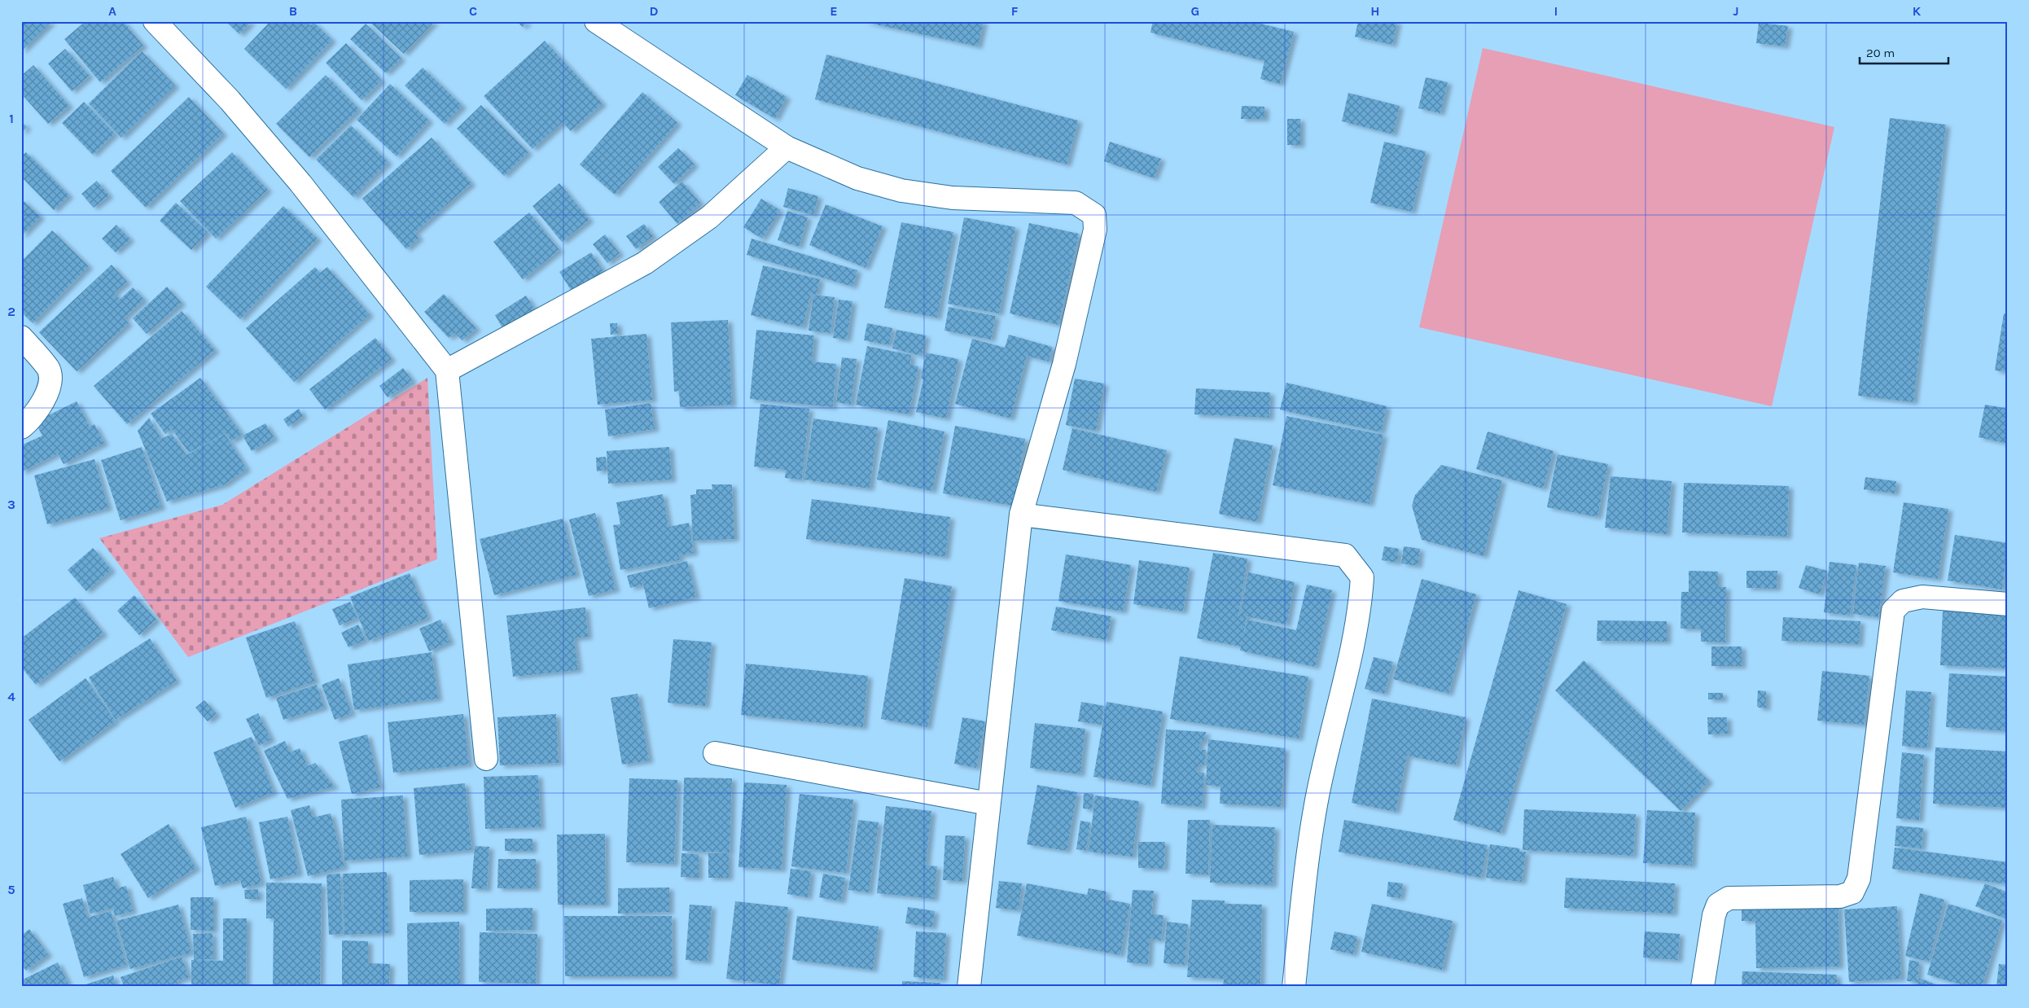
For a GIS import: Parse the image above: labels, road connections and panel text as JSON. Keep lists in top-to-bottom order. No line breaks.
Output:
{"scale_bar":"20 m","grid":{"columns":["A","B","C","D","E","F","G","H","I","J","K"],"rows":["1","2","3","4","5"]}}
